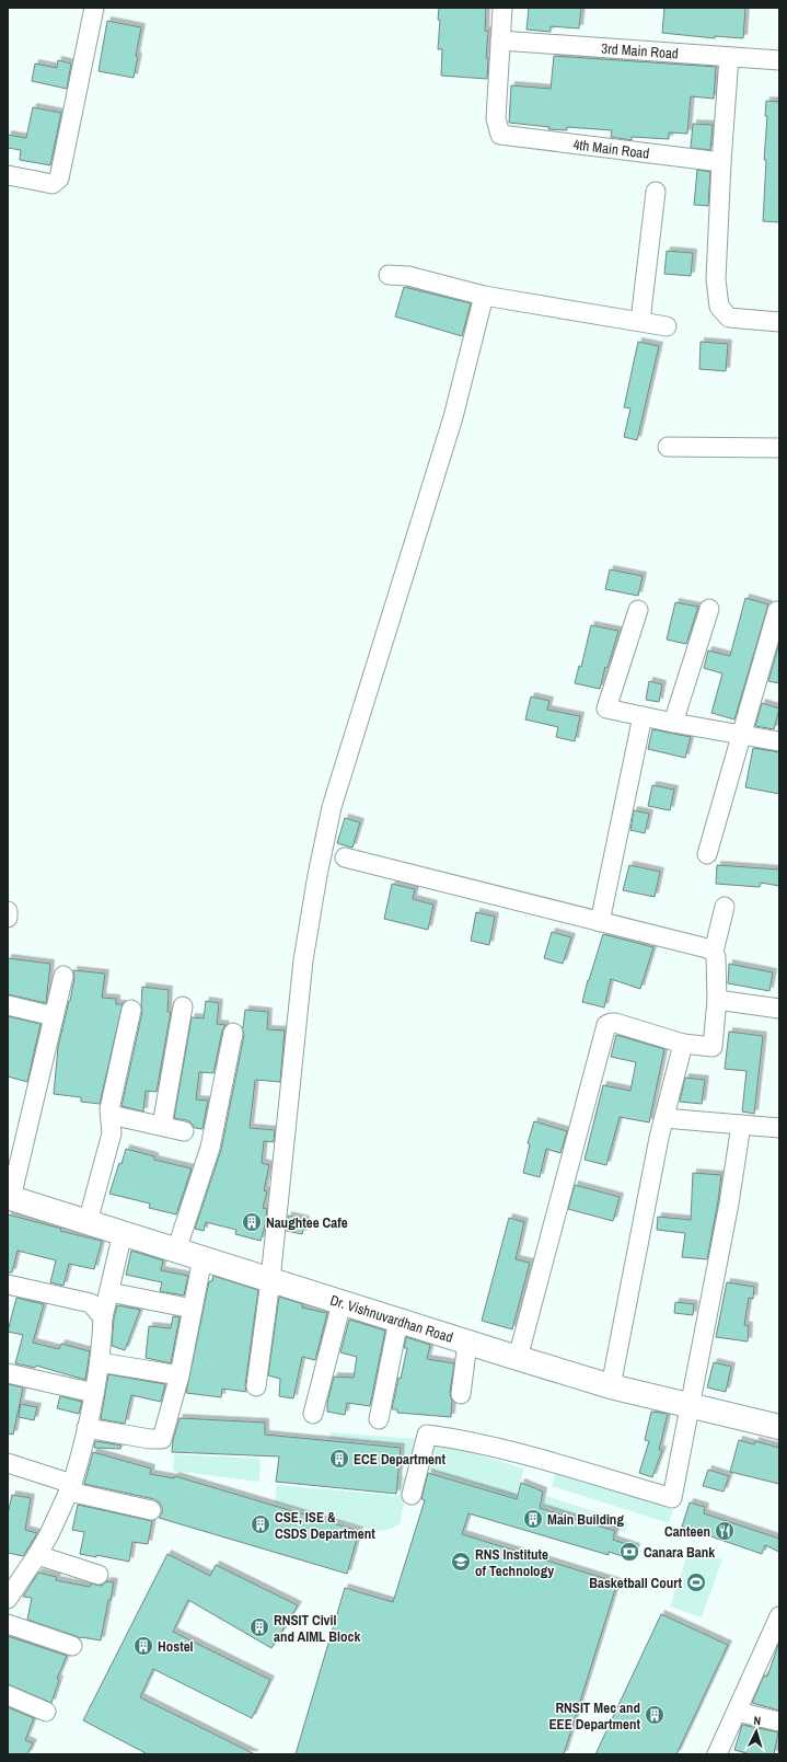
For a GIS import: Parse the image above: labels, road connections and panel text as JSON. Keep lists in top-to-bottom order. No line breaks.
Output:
{"streets":{"main road":["Dr. Vishnuvardhan Road"],"street":["3rd Main Road","4th Main Road"]},"crossings":[["3rd Main Road","4th Main Road"]],"places":{"building":["Naughtee Cafe","ECE Department","Main Building","CSE, ISE & CSDS Department","RNSIT Civil and AIML Block","Hostel","RNSIT Mec and EEE Department"],"restaurant":["Canteen"],"bank":["Canara Bank"],"school or university":["RNS Institute of Technology"],"sports":["Basketball Court"]},"north":"top"}
